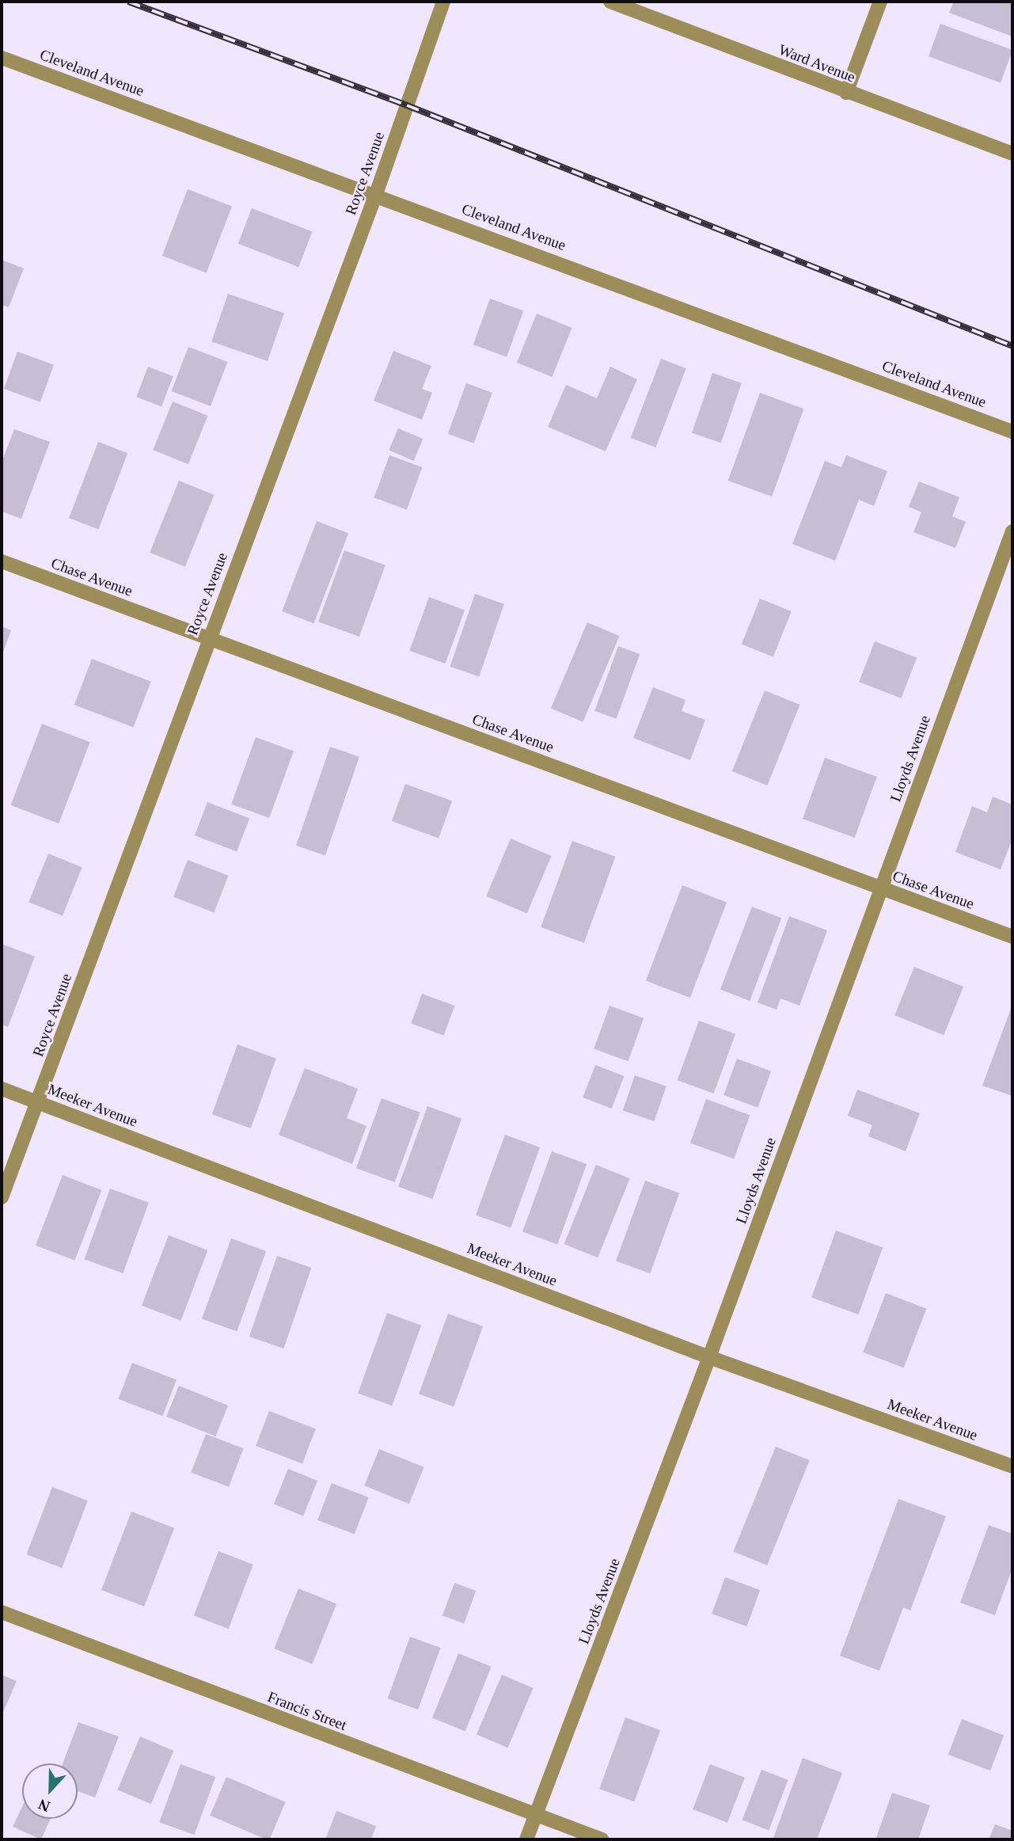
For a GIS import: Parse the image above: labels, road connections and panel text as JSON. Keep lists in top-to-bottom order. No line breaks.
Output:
{"streets":{"street":["Ward Avenue","Cleveland Avenue","Royce Avenue","Chase Avenue","Lloyds Avenue","Meeker Avenue","Francis Street"]},"crossings":[["Cleveland Avenue","Royce Avenue"],["Royce Avenue","Chase Avenue"],["Royce Avenue","Meeker Avenue"],["Chase Avenue","Lloyds Avenue"],["Lloyds Avenue","Meeker Avenue"],["Lloyds Avenue","Francis Street"]],"north":"bottom"}
